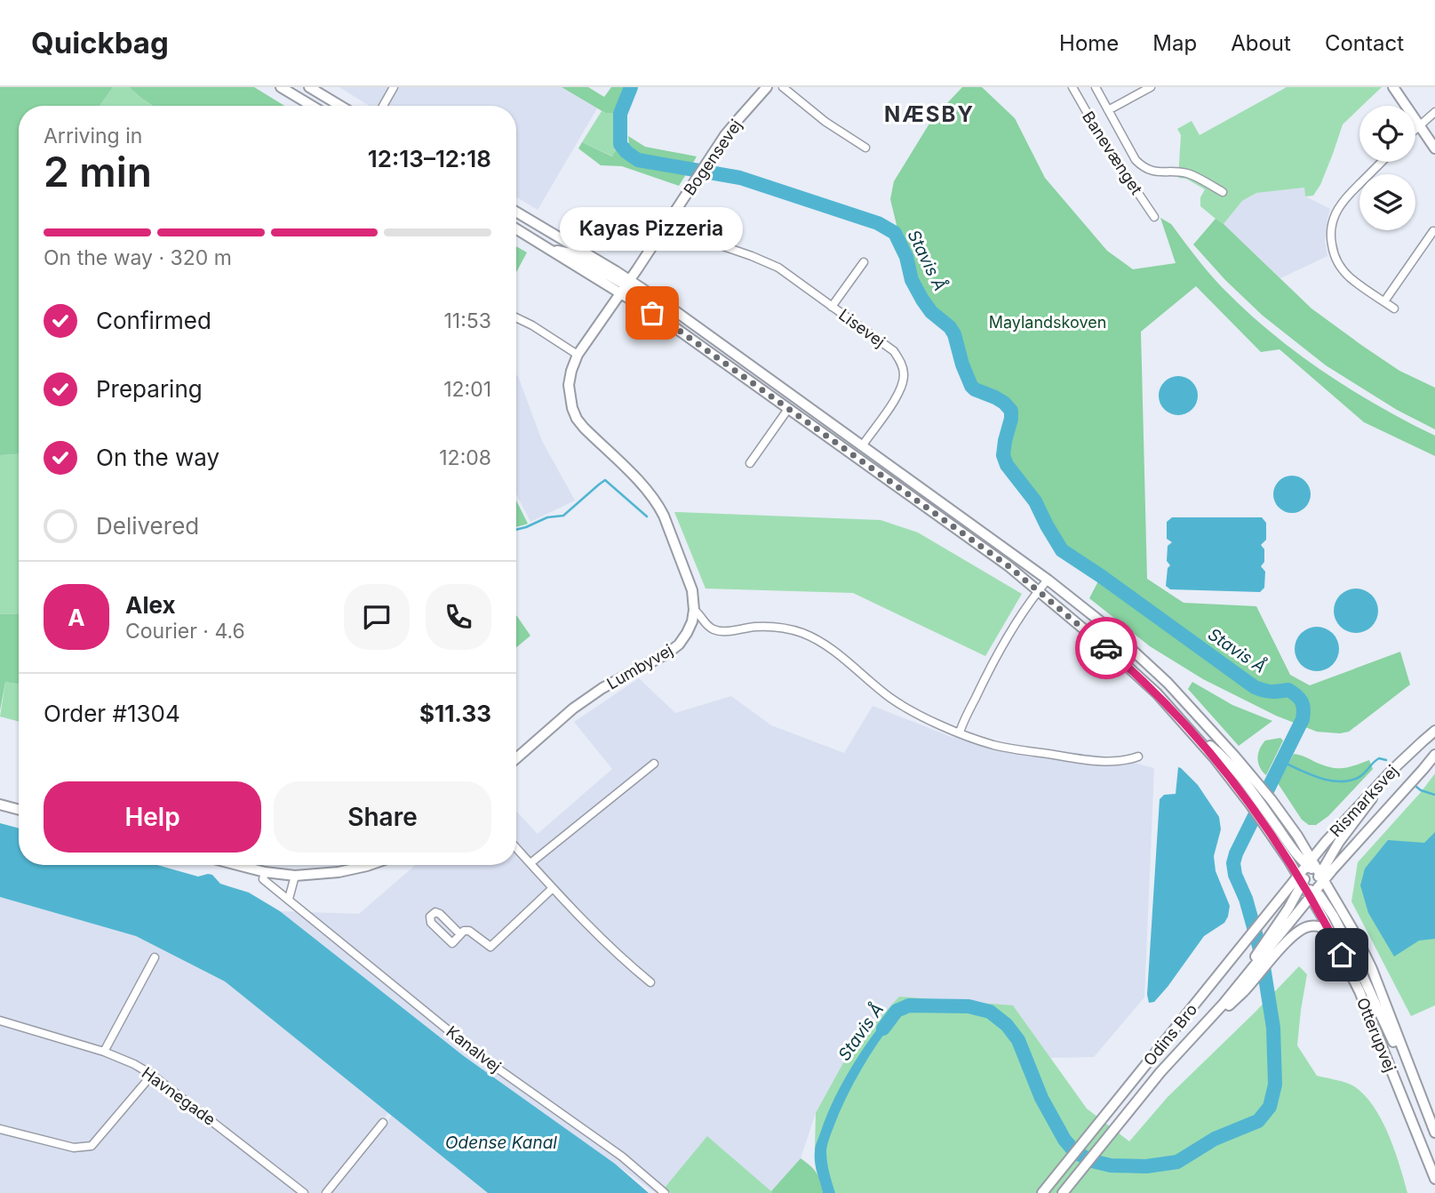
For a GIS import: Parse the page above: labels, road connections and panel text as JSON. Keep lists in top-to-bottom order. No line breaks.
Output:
{"streets":{"main road":["Bogensevej","Lumbyvej","Rismarksvej","Odins Bro","Otterupvej"],"street":["Banevænget","Lisevej","Kanalvej","Havnegade"]},"crossings":[["Bogensevej","Lisevej"],["Bogensevej","Lumbyvej"],["Bogensevej","Otterupvej"],["Lisevej","Otterupvej"],["Rismarksvej","Odins Bro"],["Rismarksvej","Otterupvej"],["Odins Bro","Otterupvej"]],"districts":["NÆSBY"],"water":["Stavis Å","Odense Kanal"],"parks":["Maylandskoven"],"places":["Kayas Pizzeria"],"page":{"header":"Quickbag","nav":["Home","Map","About","Contact"],"heading":["2 min","Arriving in","12:13–12:18"],"panel":["Alex","Courier · 4.6","Order #1304","$11.33"],"bubble":"Kayas Pizzeria","bar":"On the way · 320 m","list":[["Confirmed","11:53"],["Preparing","12:01"],["On the way","12:08"],"Delivered"],"round":"A","buttons":["Help","Share"]}}
